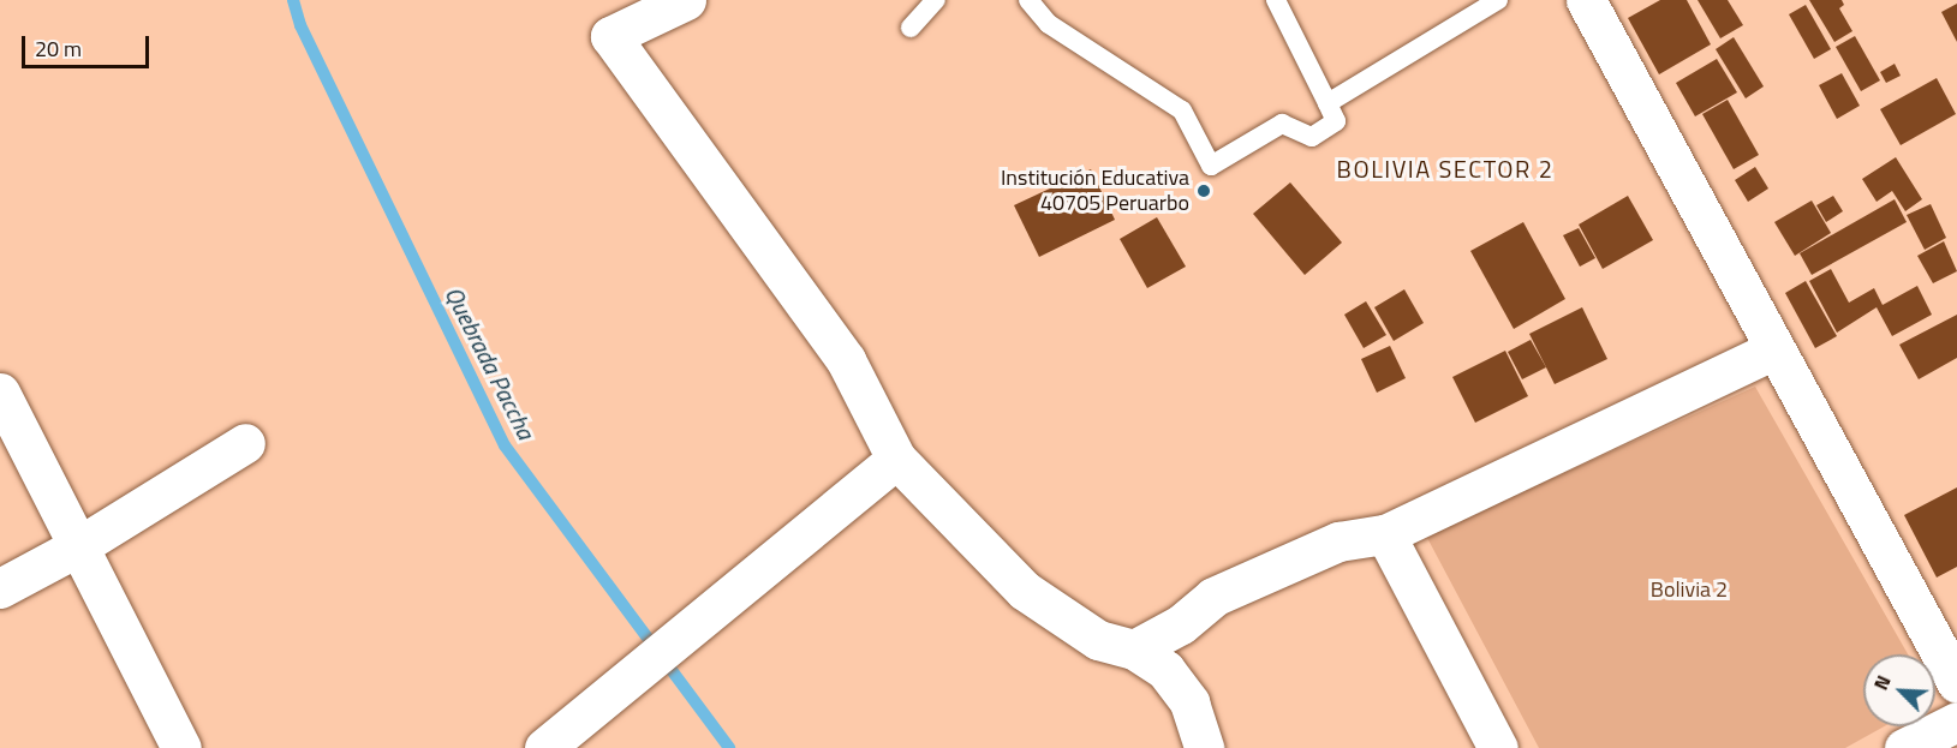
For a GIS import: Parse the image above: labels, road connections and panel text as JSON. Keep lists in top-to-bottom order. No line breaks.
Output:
{"districts":["BOLIVIA SECTOR 2"],"water":["Quebrada Paccha"],"parks":["Bolivia 2"],"places":["Institución Educativa 40705 Peruarbo"],"scale_bar":"20 m","north":"top left"}
